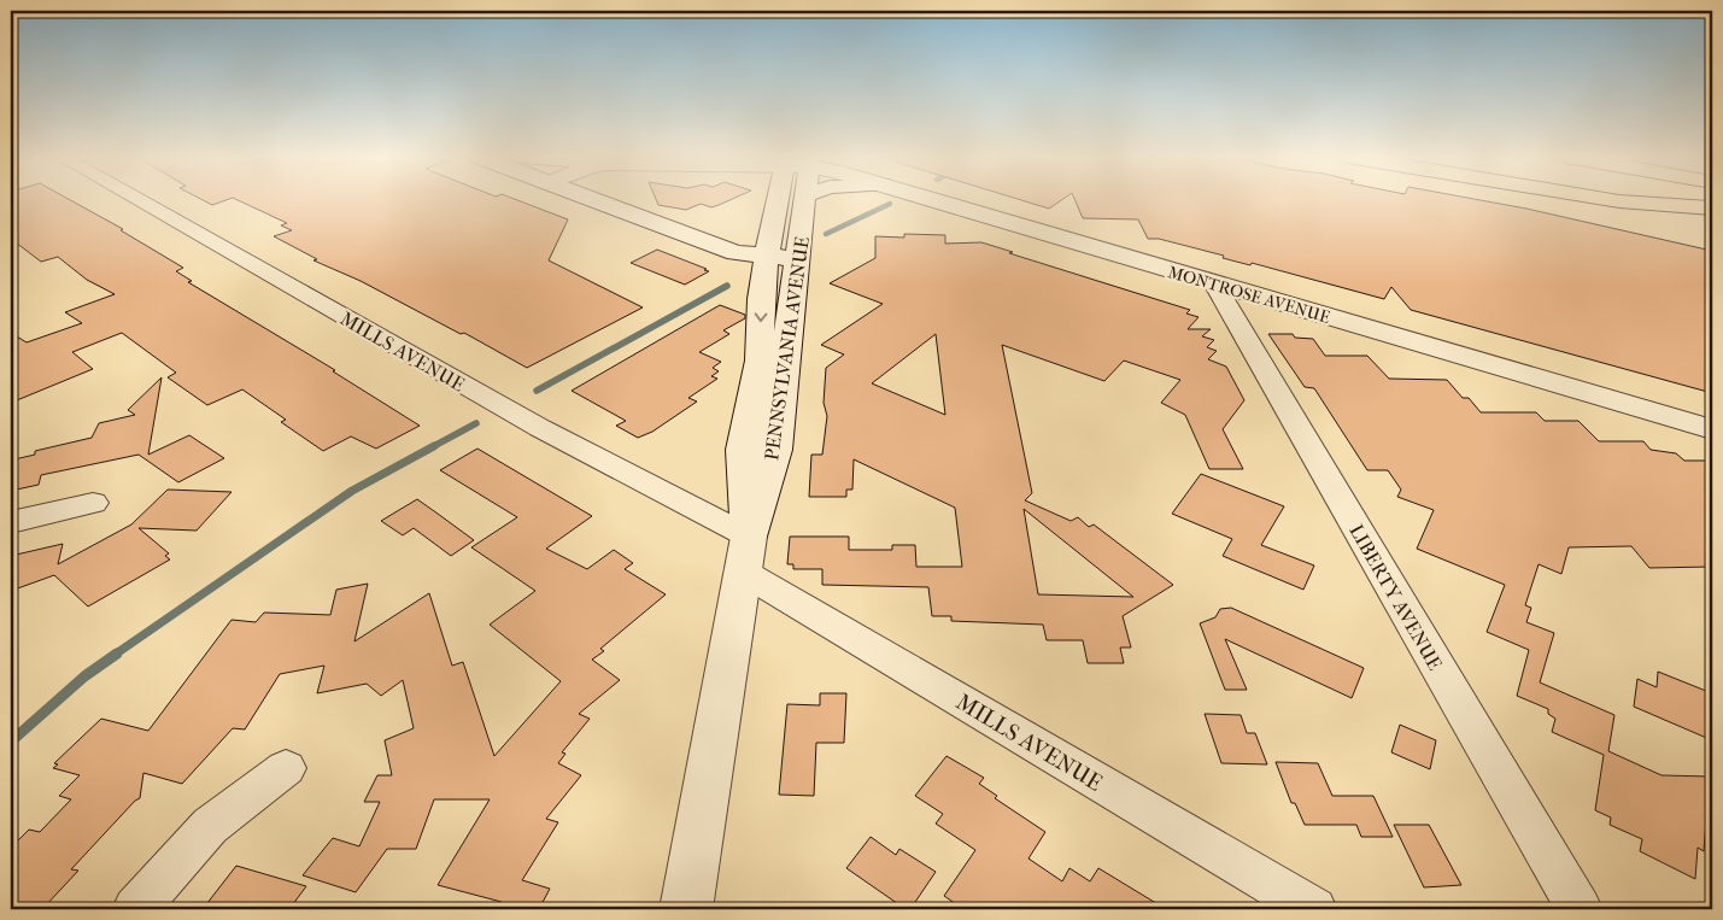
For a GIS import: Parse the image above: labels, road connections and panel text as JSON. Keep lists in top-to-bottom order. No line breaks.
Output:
{"streets":{"main road":["MONTROSE AVENUE","PENNSYLVANIA AVENUE"],"street":["MILLS AVENUE","LIBERTY AVENUE"]},"crossings":[["MONTROSE AVENUE","LIBERTY AVENUE"],["PENNSYLVANIA AVENUE","MILLS AVENUE"]]}
